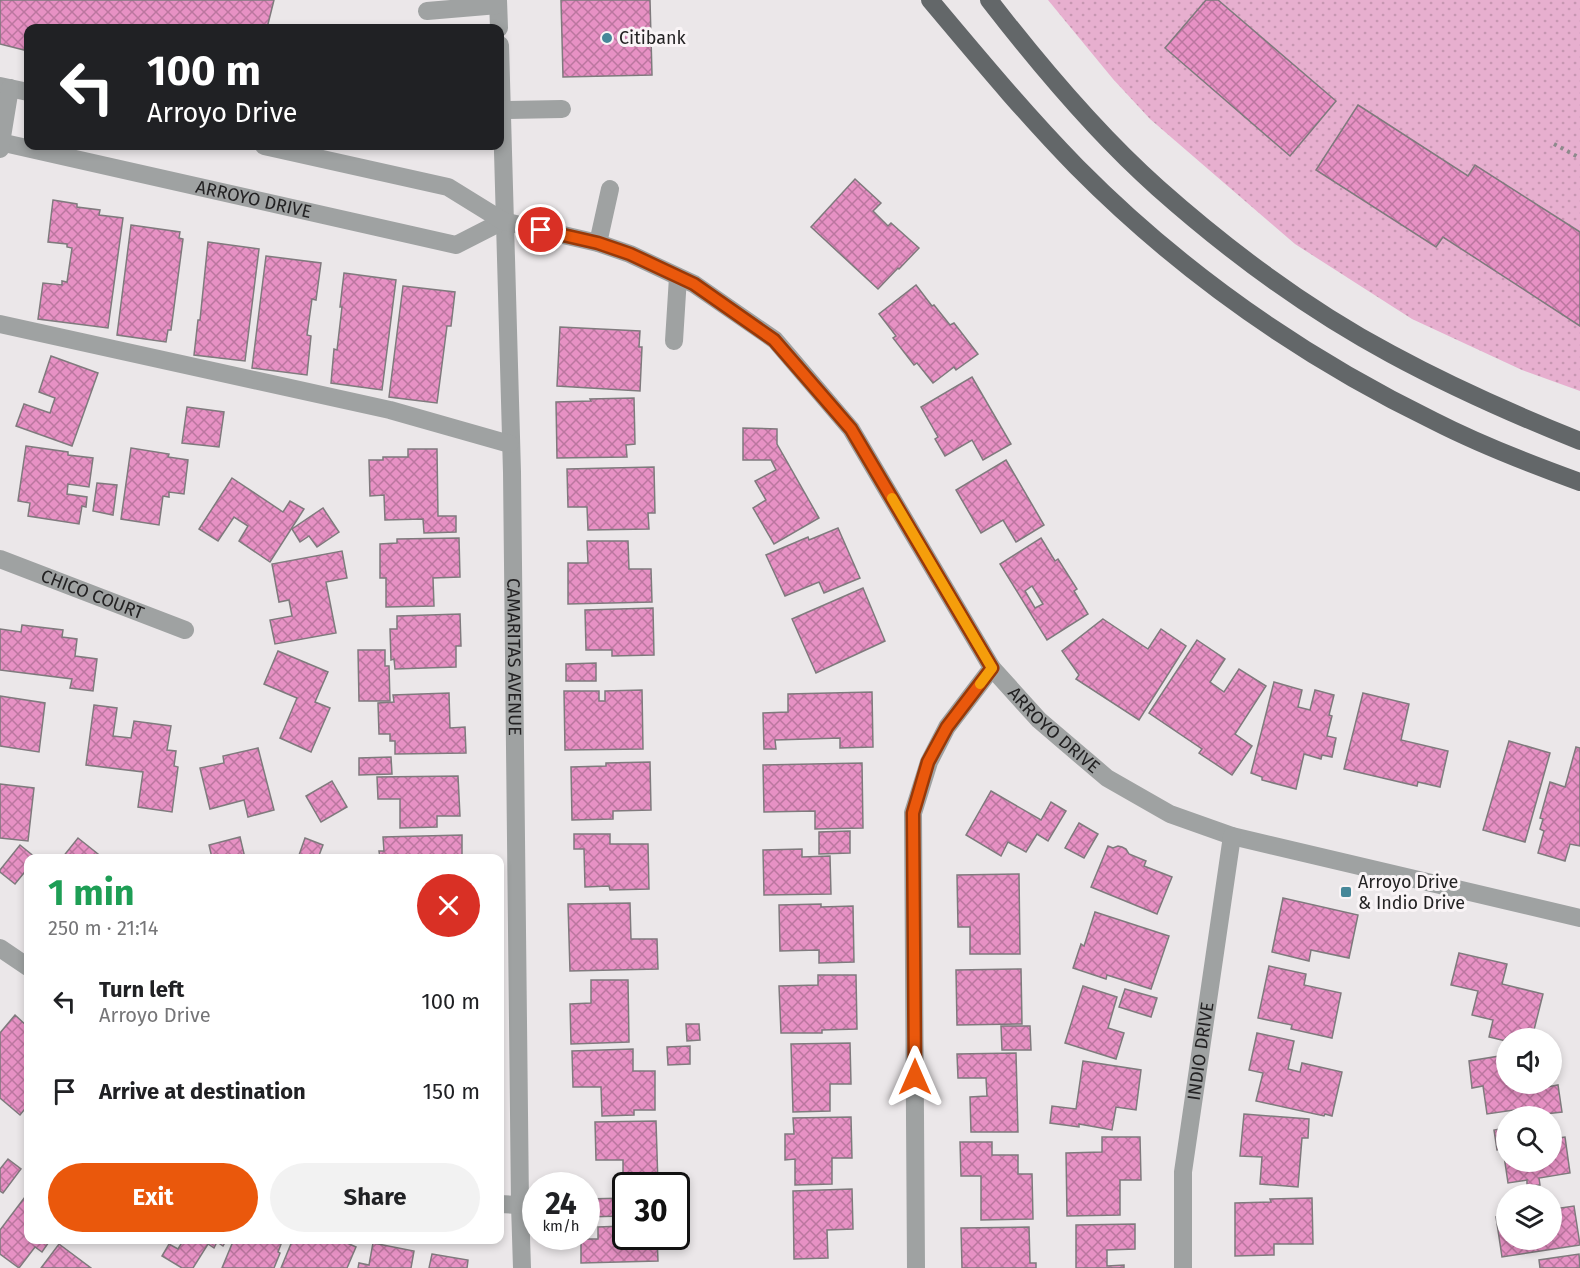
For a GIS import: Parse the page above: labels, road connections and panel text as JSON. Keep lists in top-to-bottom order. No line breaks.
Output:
{"streets":{"street":["ARROYO DRIVE","CHICO COURT","CAMARITAS AVENUE","INDIO DRIVE"]},"crossings":[["ARROYO DRIVE","CAMARITAS AVENUE"],["ARROYO DRIVE","INDIO DRIVE"]],"places":{"other":["Citibank"],"transit":["Arroyo Drive & Indio Drive"]},"page":{"turn":["100 m","Arroyo Drive"],"heading":["1 min","250 m · 21:14"],"list":[{"name":"Turn left","note":"Arroyo Drive","value":"100 m"},{"name":"Arrive at destination","value":"150 m"}],"buttons":["Exit","Share"],"speed":"24 km/h","limit":"30"}}
